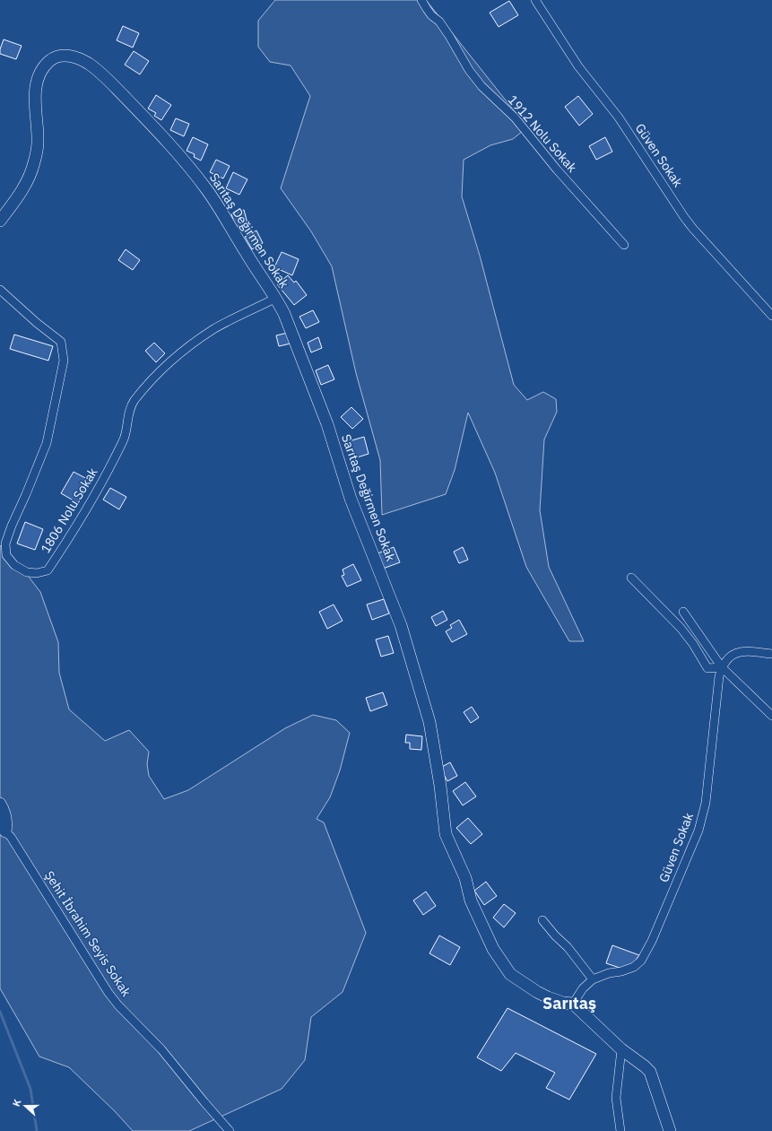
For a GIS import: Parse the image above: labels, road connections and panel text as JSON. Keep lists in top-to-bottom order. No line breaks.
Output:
{"streets":{"street":["1912 Nolu Sokak","Güven Sokak","Sarıtaş Değirmen Sokak","1806 Nolu Sokak","Şehit İbrahim Seyis Sokak"]},"crossings":[["Güven Sokak","Sarıtaş Değirmen Sokak"],["Sarıtaş Değirmen Sokak","1806 Nolu Sokak"]],"districts":["Sarıtaş"],"north":"left"}
